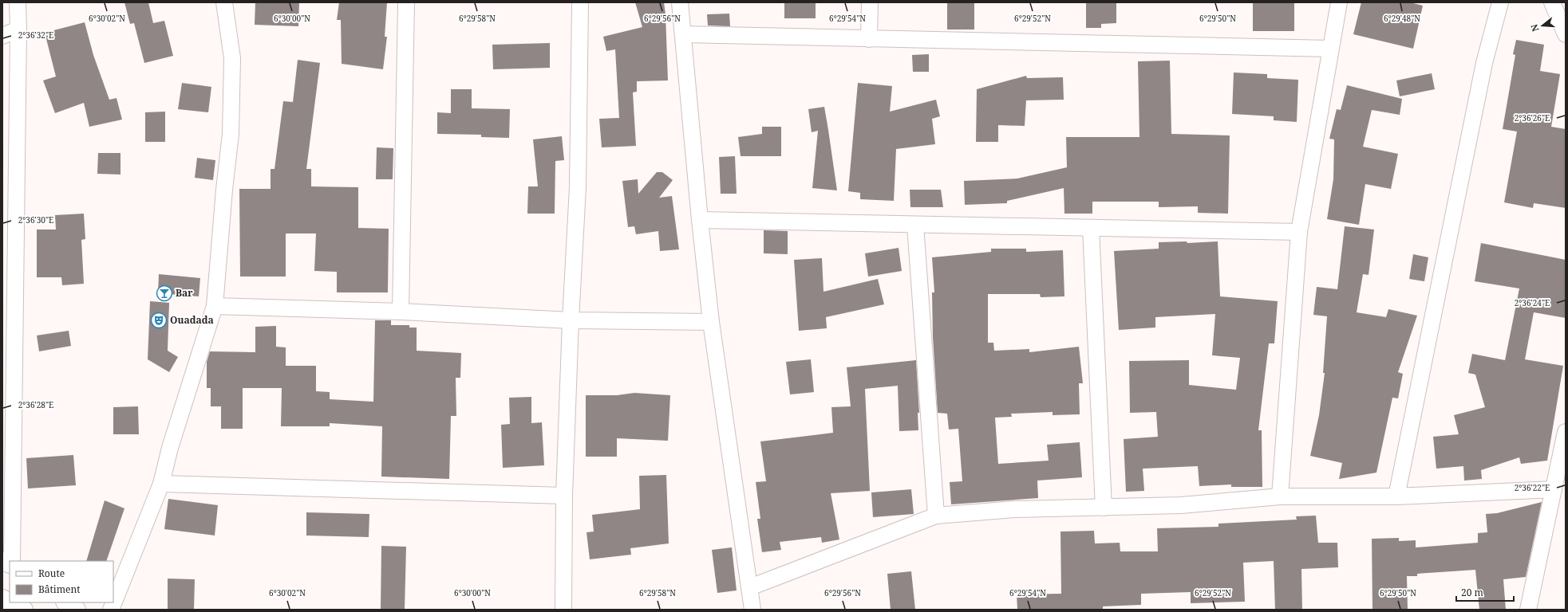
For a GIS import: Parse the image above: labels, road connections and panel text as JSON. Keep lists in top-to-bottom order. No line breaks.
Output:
{"places":{"bar":["Bar"],"theatre":["Ouadada"]},"legend":["Route","Bâtiment"],"scale_bar":"20 m","north":"left","coordinates":["6°30'02\"N","6°30'00\"N","6°29'58\"N","6°29'56\"N","6°29'54\"N","6°29'52\"N","6°29'50\"N","6°29'48\"N","2°36'32\"E","2°36'26\"E","2°36'30\"E","2°36'24\"E","2°36'28\"E","2°36'22\"E"]}
